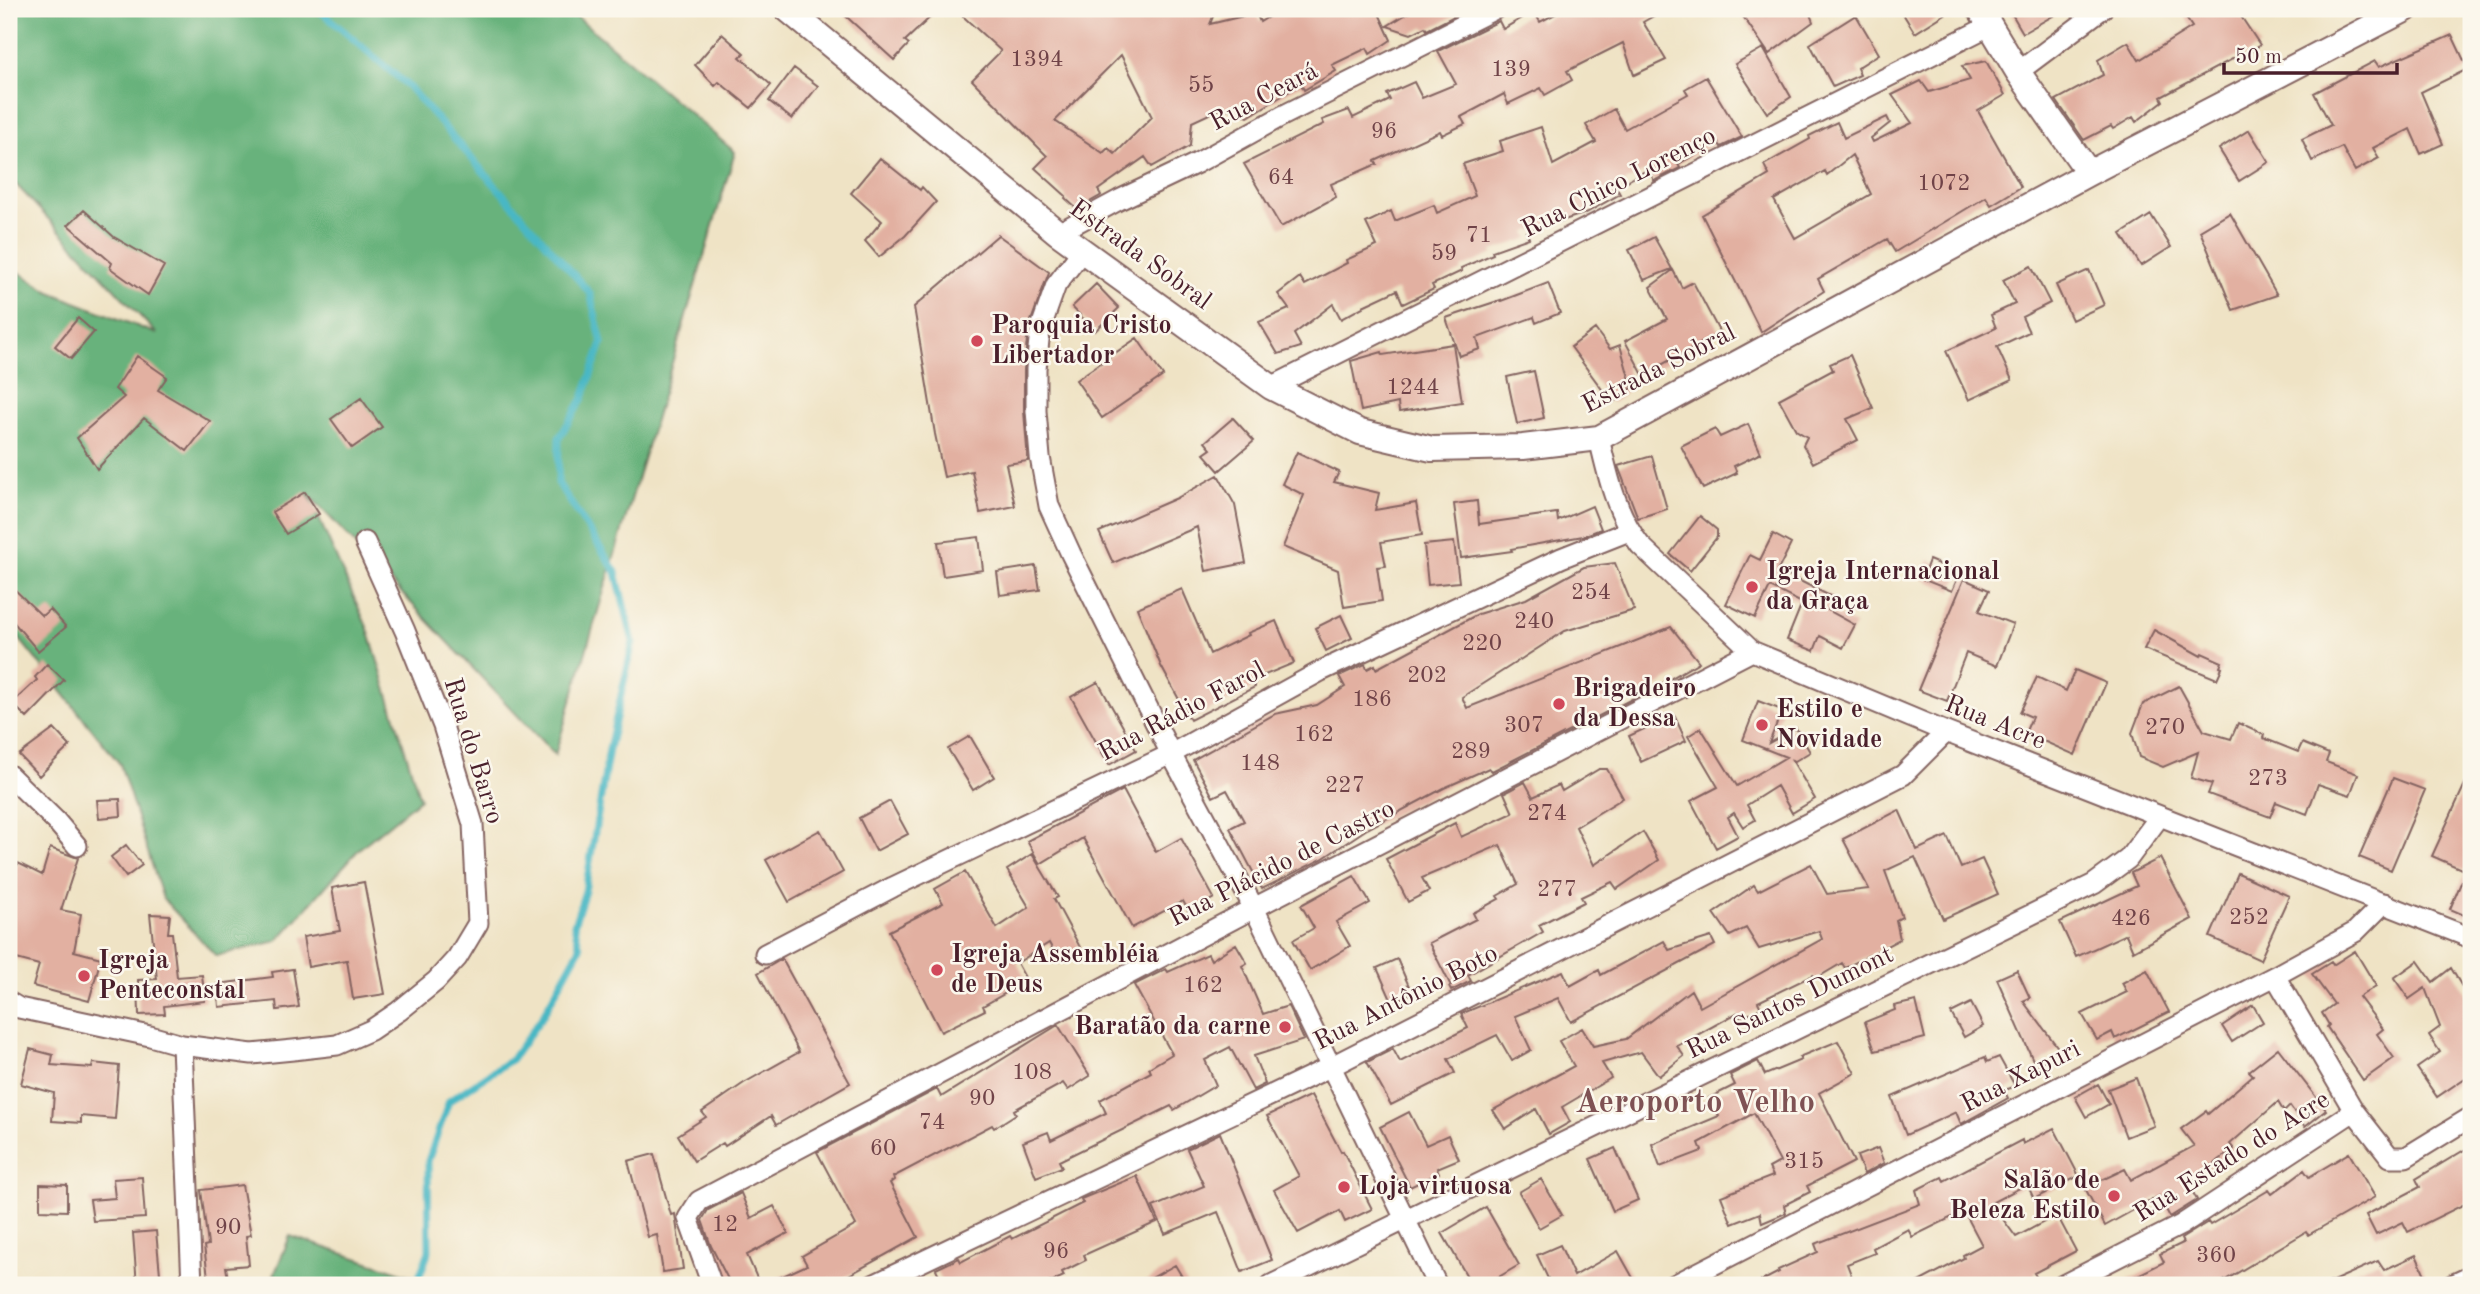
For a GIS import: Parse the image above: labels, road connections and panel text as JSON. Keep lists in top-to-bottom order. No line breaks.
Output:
{"streets":{"street":["Rua Ceará","Rua Chico Lorenço","Estrada Sobral","Rua Rádio Farol","Rua Acre","Rua do Barro","Rua Plácido de Castro","Rua Antônio Boto","Rua Santos Dumont","Rua Xapuri","Rua Estado do Acre"]},"crossings":[["Rua Ceará","Estrada Sobral"],["Rua Chico Lorenço","Estrada Sobral"],["Estrada Sobral","Rua Acre"],["Rua Rádio Farol","Rua Acre"],["Rua Acre","Rua Plácido de Castro"],["Rua Acre","Rua Antônio Boto"],["Rua Acre","Rua Santos Dumont"],["Rua Acre","Rua Xapuri"]],"districts":["Aeroporto Velho"],"places":["Paroquia Cristo Libertador","Igreja Internacional da Graça","Brigadeiro da Dessa","Estilo e Novidade","Igreja Assembléia de Deus","Igreja Penteconstal","Baratão da carne","Loja virtuosa","Salão de Beleza Estilo"],"house_numbers":["1394","139","55","96","64","1072","71","59","1244","254","240","220","202","186","307","270","162","289","148","273","227","274","277","252","426","162","108","90","74","60","315","12","90","96","360"],"scale_bar":"50 m"}
